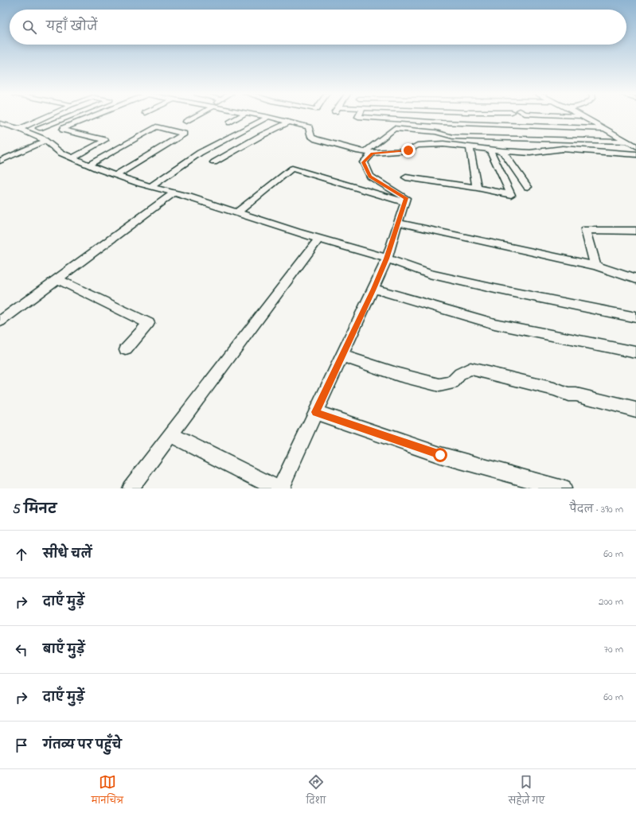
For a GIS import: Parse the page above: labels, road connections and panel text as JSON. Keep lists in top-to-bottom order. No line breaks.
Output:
{"page":{"search":"यहाँ खोजें","heading":["5 मिनट","पैदल · 390 m"],"list":[["सीधे चलें","60 m"],["दाएँ मुड़ें","200 m"],["बाएँ मुड़ें","70 m"],["दाएँ मुड़ें","60 m"],"गंतव्य पर पहुँचे"],"nav":["मानचित्र","दिशा","सहेजे गए"]}}
